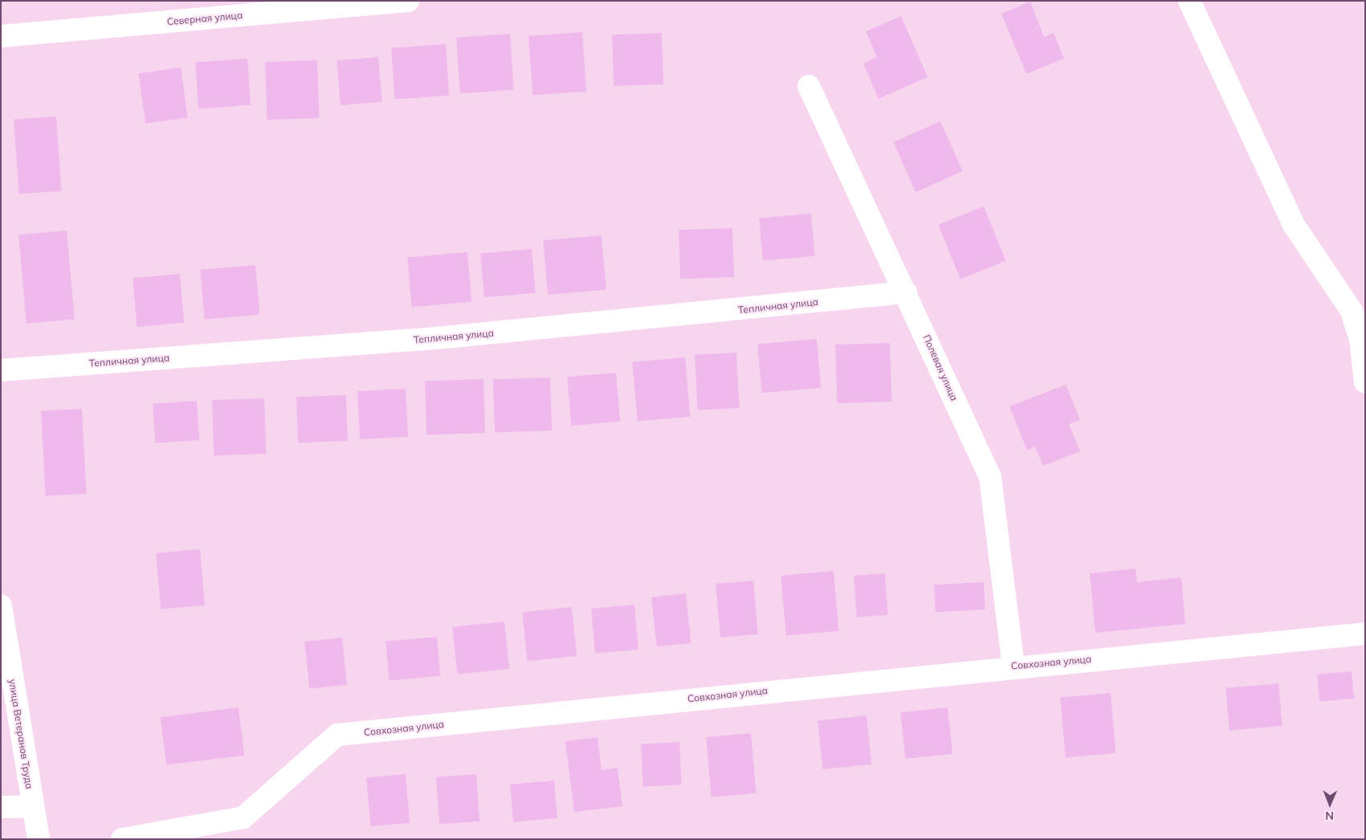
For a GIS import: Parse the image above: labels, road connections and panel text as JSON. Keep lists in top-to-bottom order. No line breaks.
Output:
{"streets":{"street":["Северная улица","Тепличная улица","Полевая улица","Совхозная улица","улица Ветеранов Труда"]},"crossings":[["Тепличная улица","Полевая улица"],["Полевая улица","Совхозная улица"]],"north":"bottom"}
